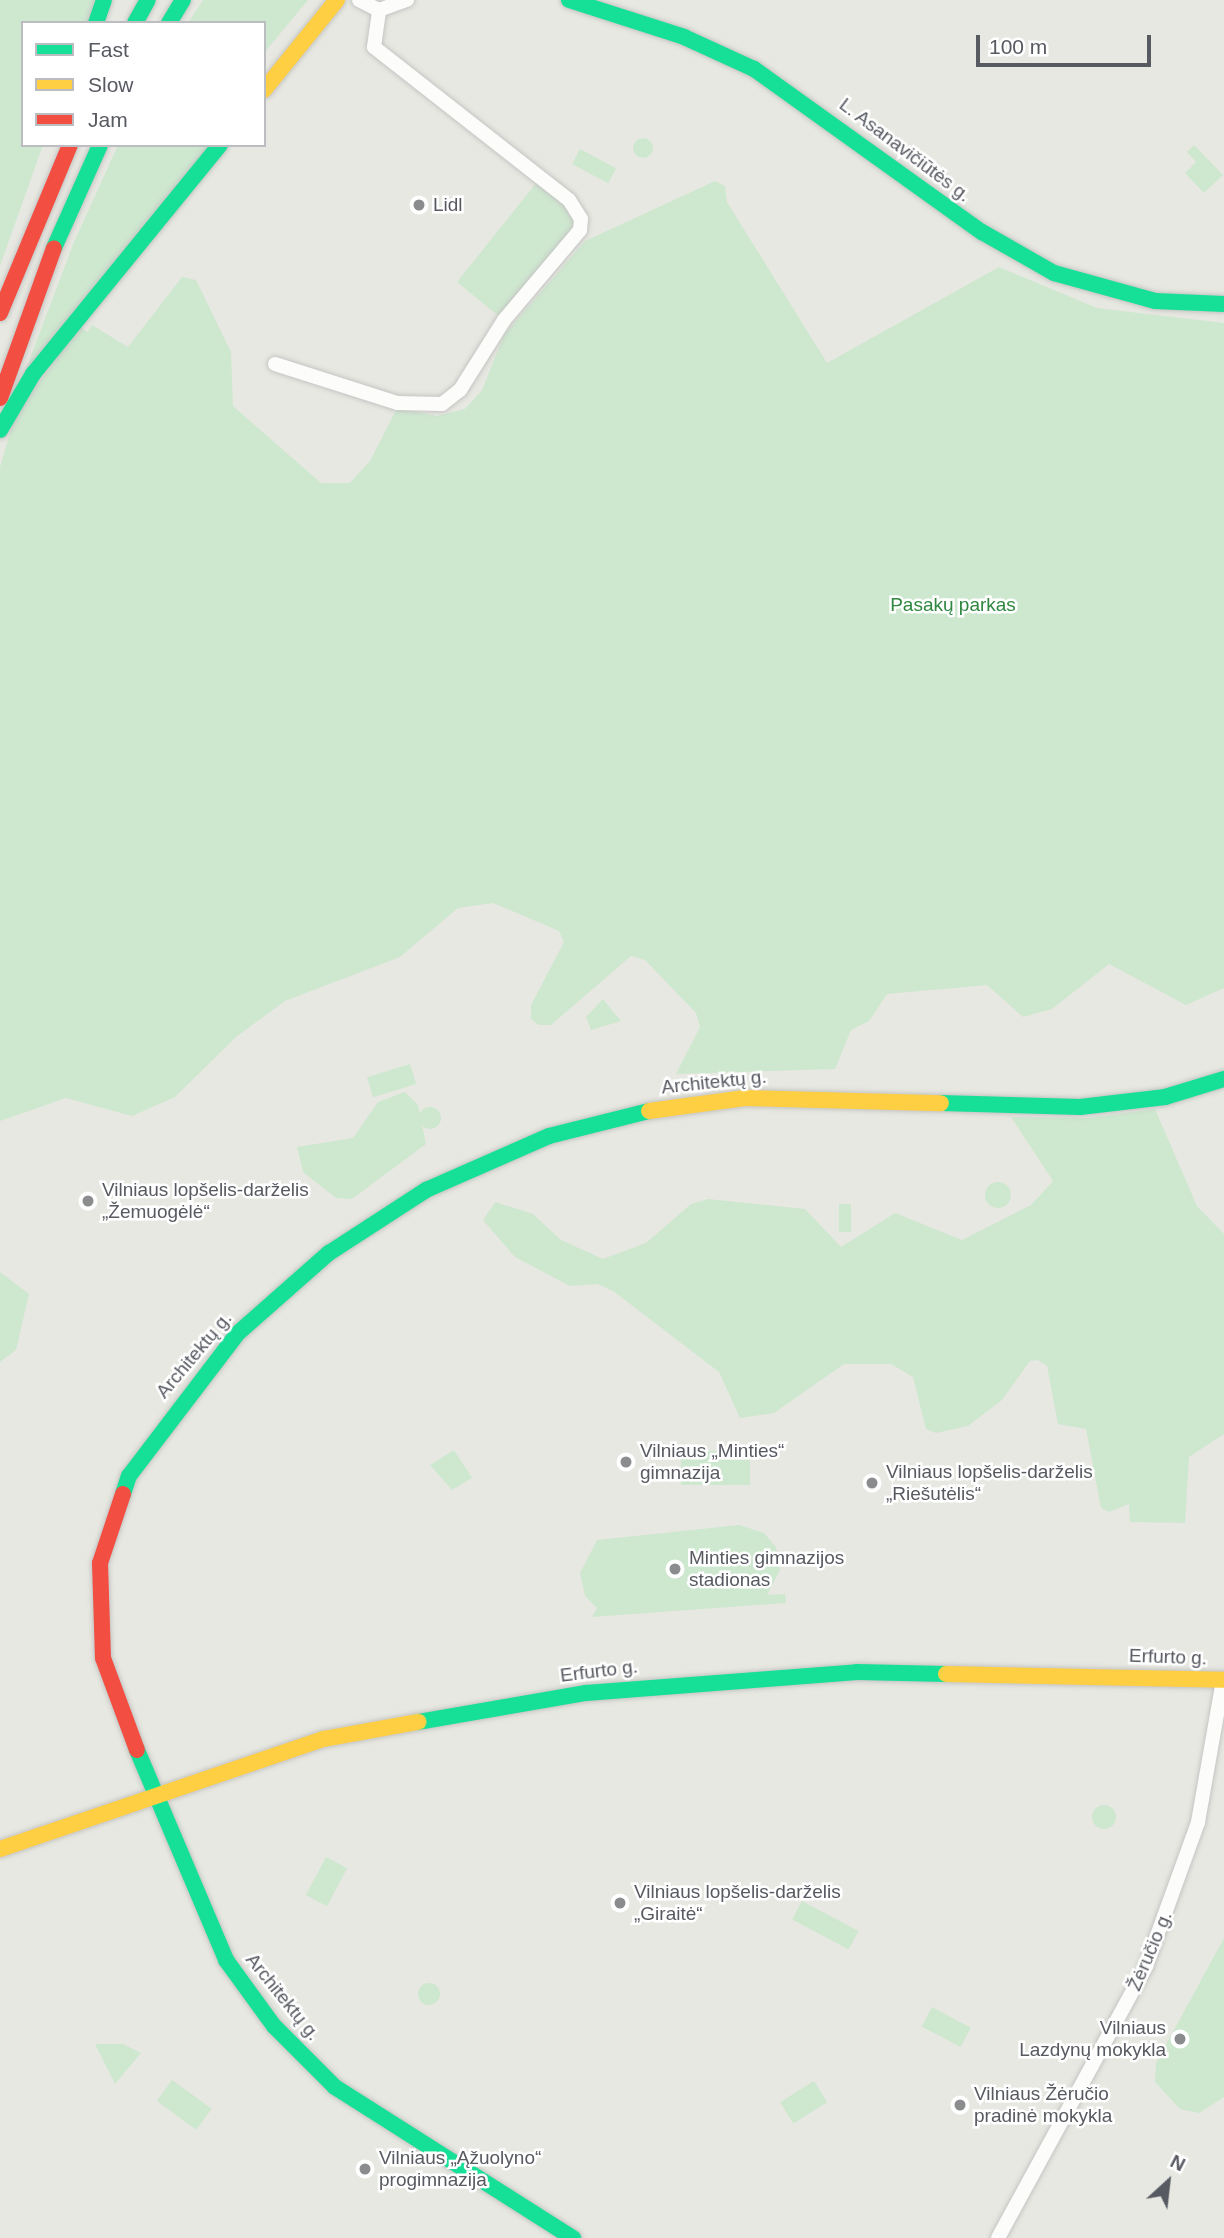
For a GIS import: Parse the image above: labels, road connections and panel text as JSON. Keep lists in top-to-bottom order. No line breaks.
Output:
{"streets":{"main road":["L. Asanavičiūtės g.","Architektų g.","Erfurto g."],"street":["Žėručio g."]},"crossings":[["Architektų g.","Erfurto g."],["Erfurto g.","Žėručio g."]],"parks":["Pasakų parkas"],"places":["Lidl","Vilniaus lopšelis-darželis „Žemuogėlė“","Vilniaus „Minties“ gimnazija","Vilniaus lopšelis-darželis „Riešutėlis“","Minties gimnazijos stadionas","Vilniaus lopšelis-darželis „Giraitė“","Vilniaus Lazdynų mokykla","Vilniaus Žėručio pradinė mokykla","Vilniaus „Ąžuolyno“ progimnazija"],"legend":["Fast","Slow","Jam"],"scale_bar":"100 m","north":"top right"}
